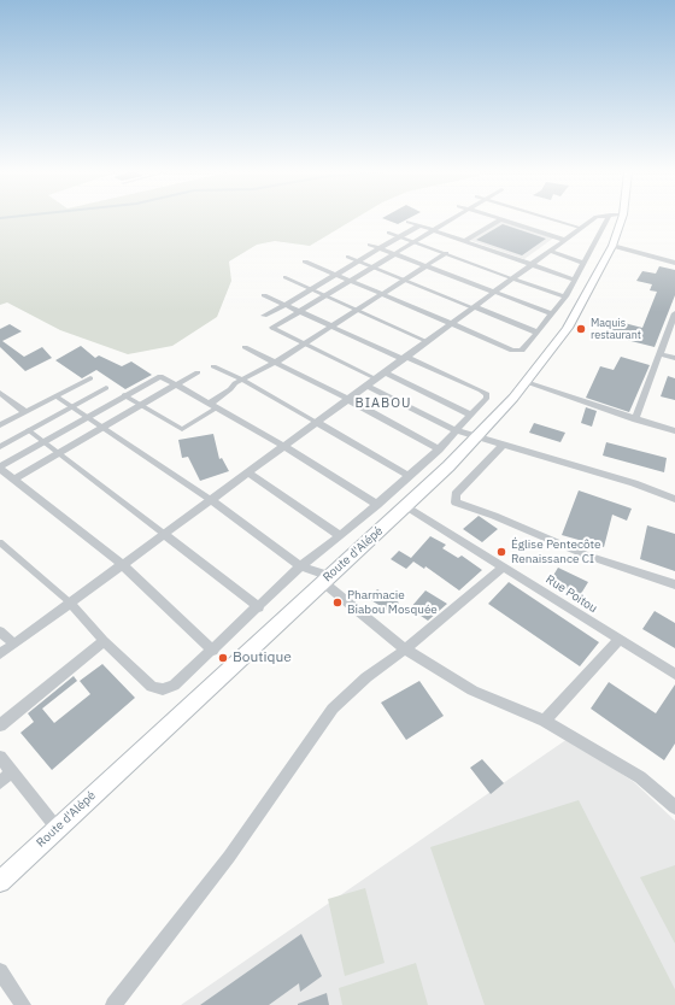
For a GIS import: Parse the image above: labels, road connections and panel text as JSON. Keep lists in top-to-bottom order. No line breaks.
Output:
{"streets":{"main road":["Route d'Alépé"],"street":["Rue Poitou"]},"crossings":[["Route d'Alépé","Rue Poitou"]],"districts":["BIABOU"],"places":["Maquis restaurant","Église Pentecôte Renaissance CI","Pharmacie Biabou Mosquée","Boutique"]}
